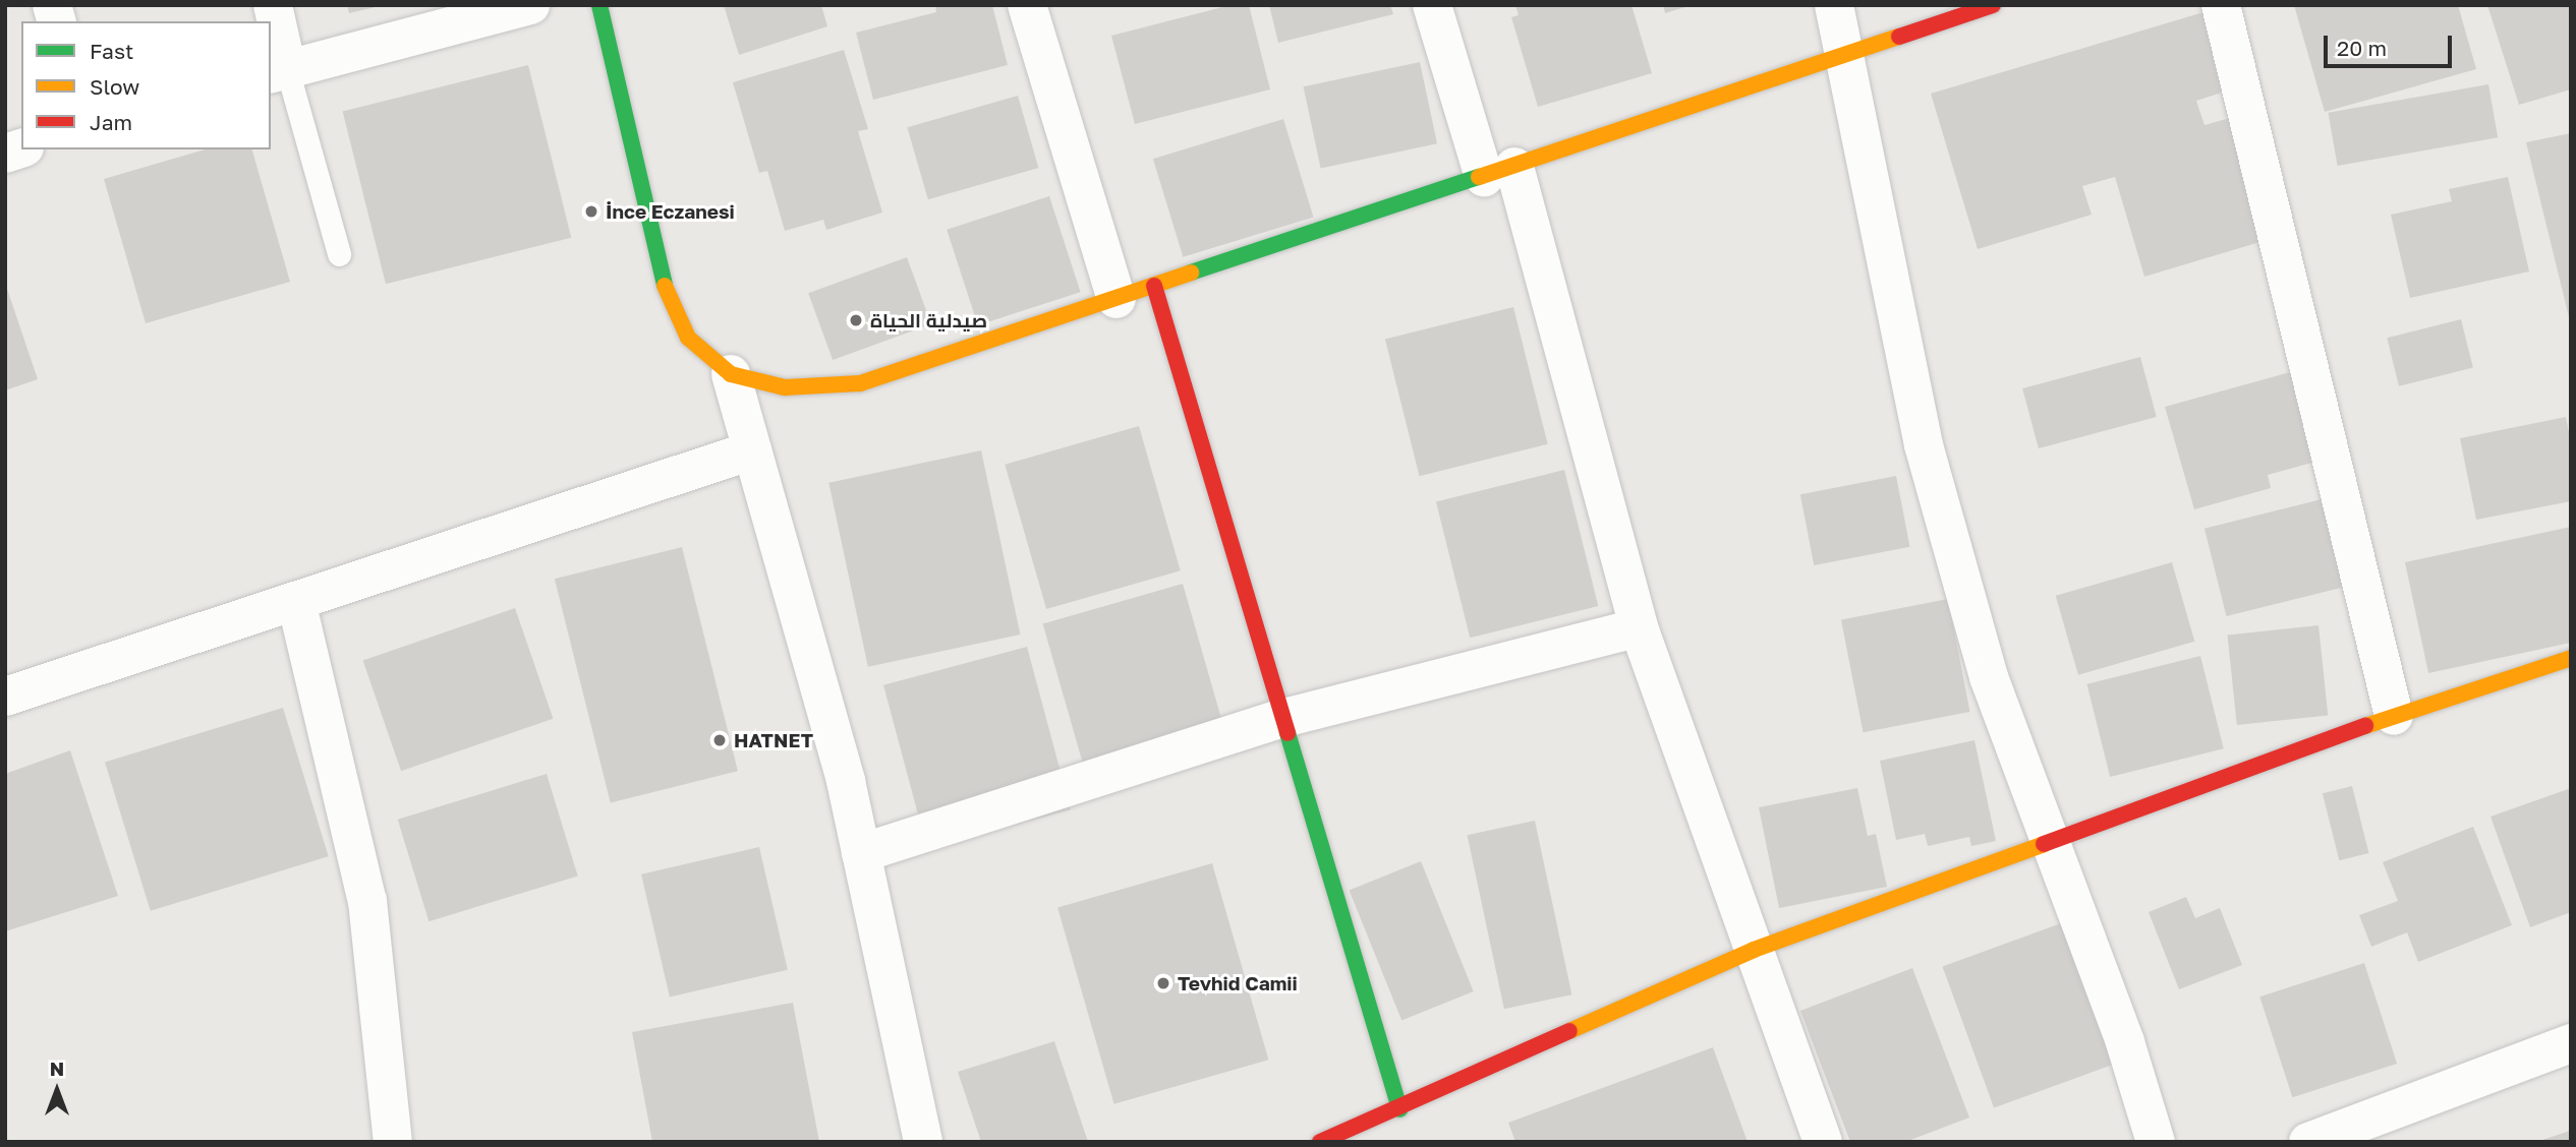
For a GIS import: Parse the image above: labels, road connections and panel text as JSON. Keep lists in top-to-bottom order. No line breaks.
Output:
{"places":["İnce Eczanesi","صيدلية الحياة","HATNET","Tevhid Camii"],"legend":["Fast","Slow","Jam"],"scale_bar":"20 m","north":"top"}
